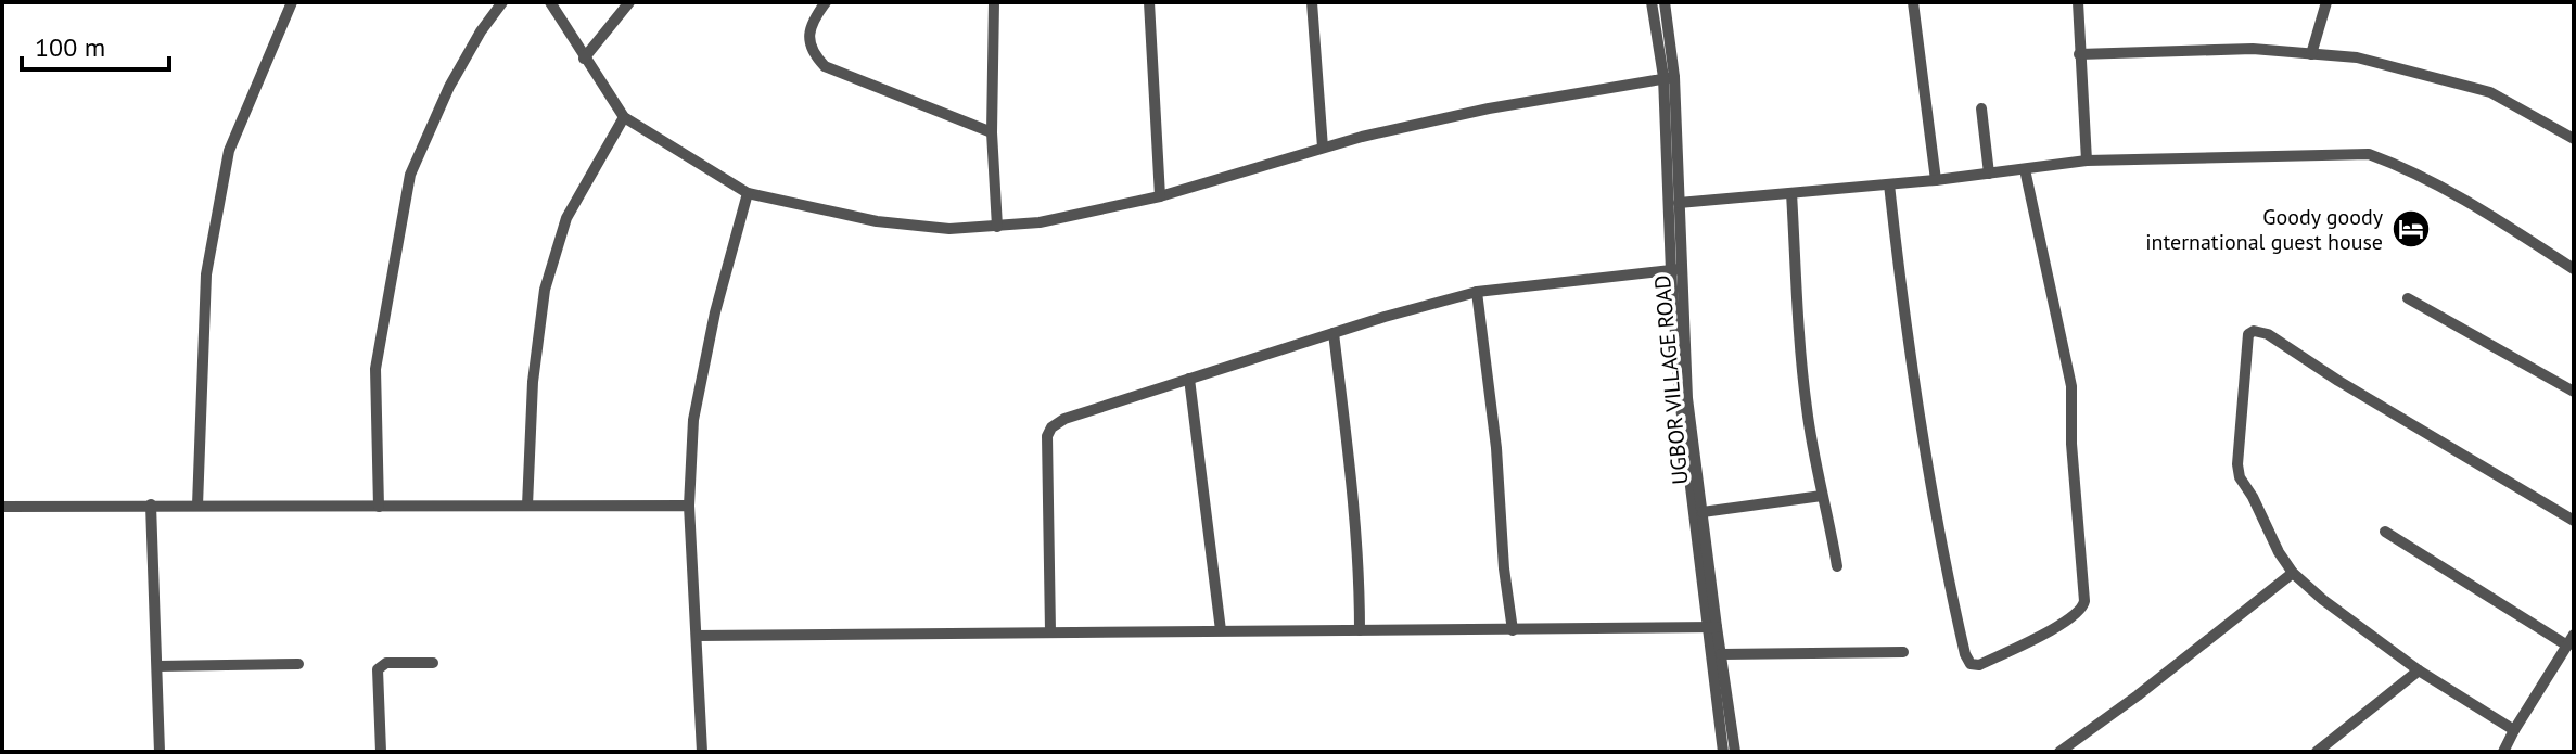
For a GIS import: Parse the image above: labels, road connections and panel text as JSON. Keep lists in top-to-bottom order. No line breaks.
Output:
{"streets":{"street":["UGBOR VILLAGE ROAD"]},"places":{"hotel":["Goody goody international guest house"]},"scale_bar":"100 m"}
